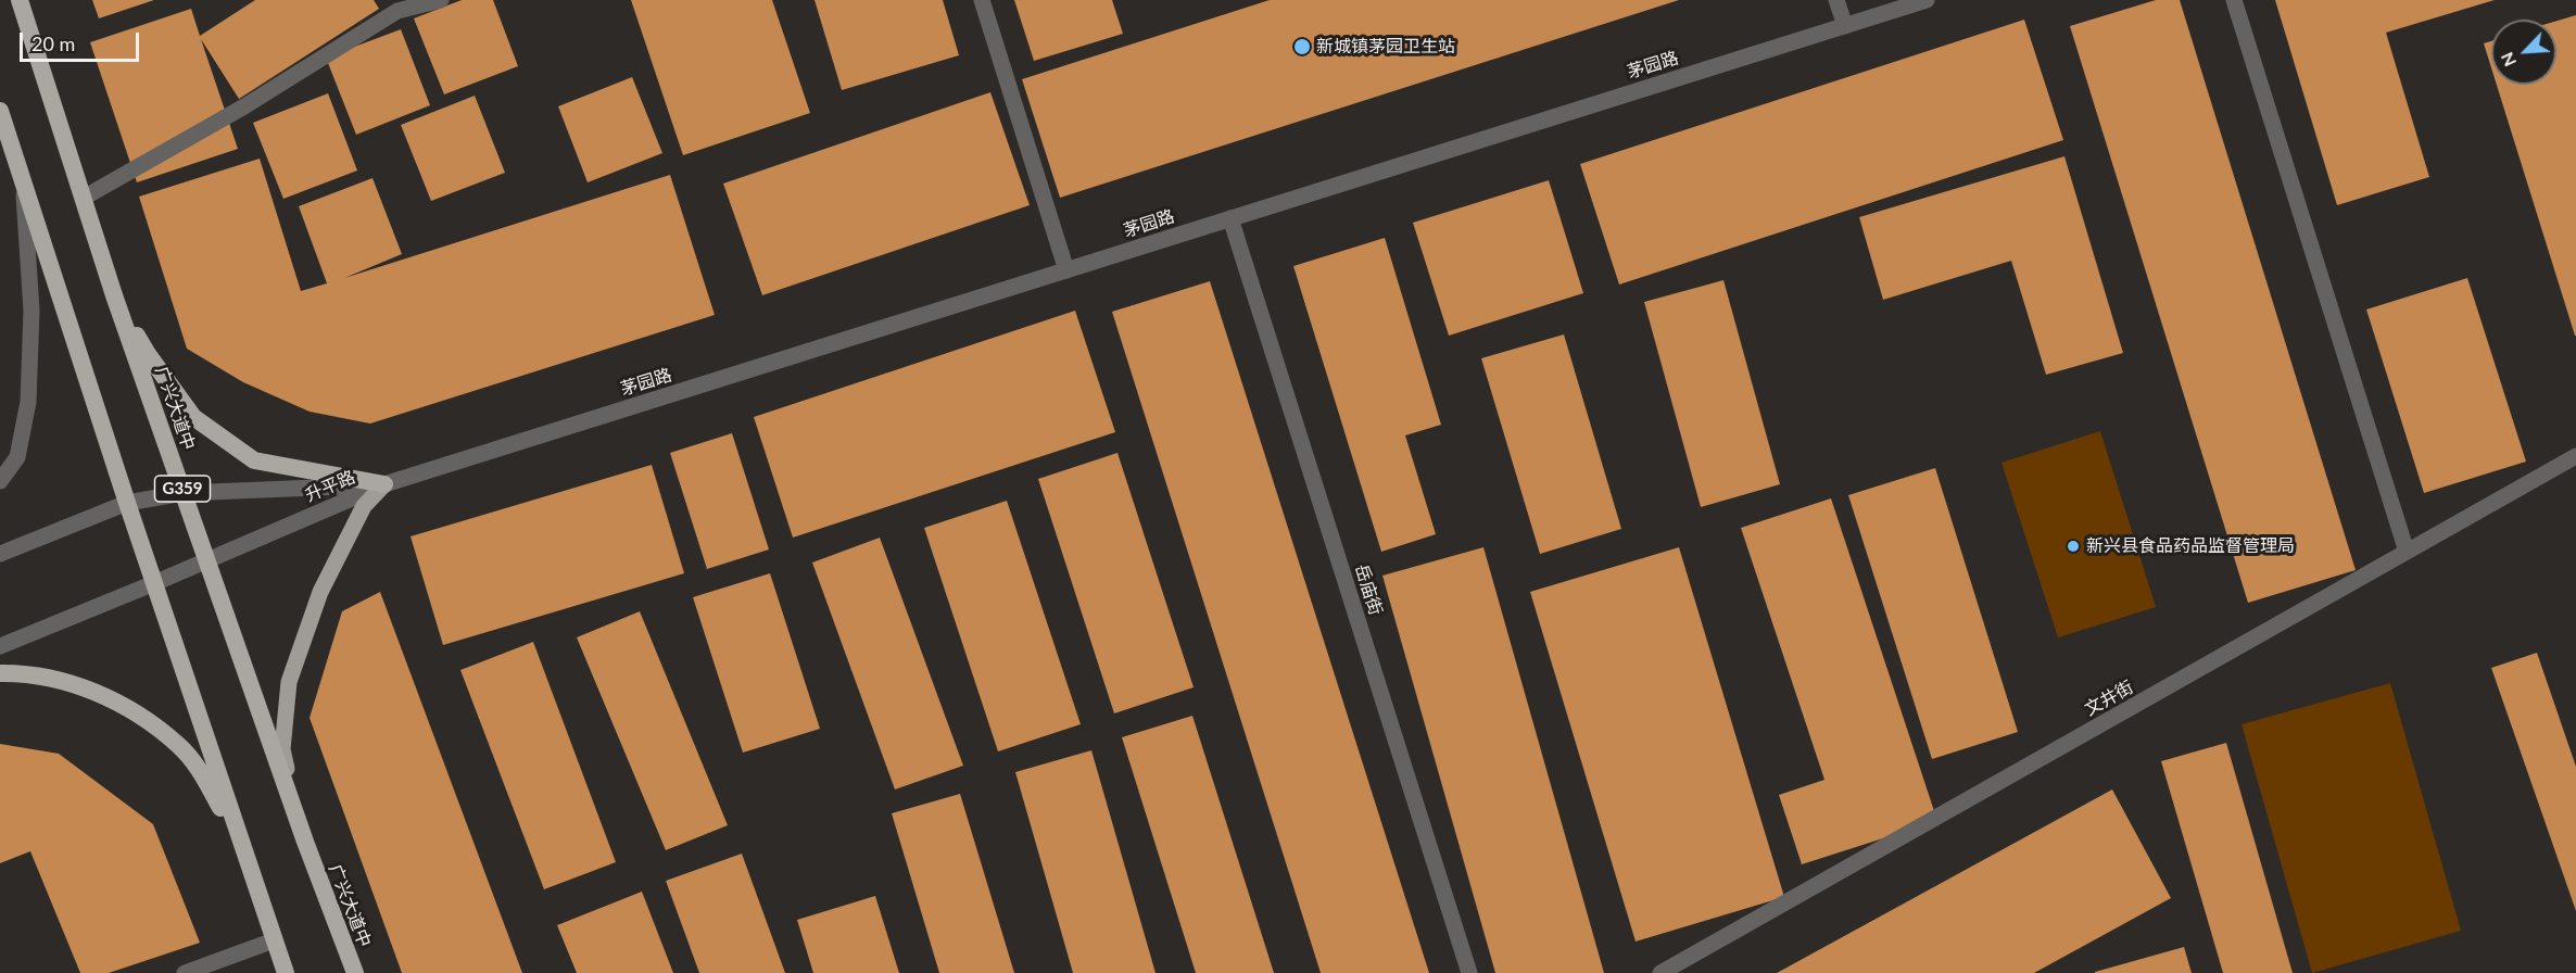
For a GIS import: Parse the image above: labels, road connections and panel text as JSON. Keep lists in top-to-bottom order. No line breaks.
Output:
{"streets":{"highway":["广兴大道中","G359"],"street":["茅园路","升平路","岳庙街","文井街"]},"crossings":[["茅园路","升平路"],["茅园路","岳庙街"],["广兴大道中","升平路"],["升平路","G359"]],"places":["新城镇茅园卫生站","新兴县食品药品监督管理局"],"scale_bar":"20 m","north":"bottom left"}
